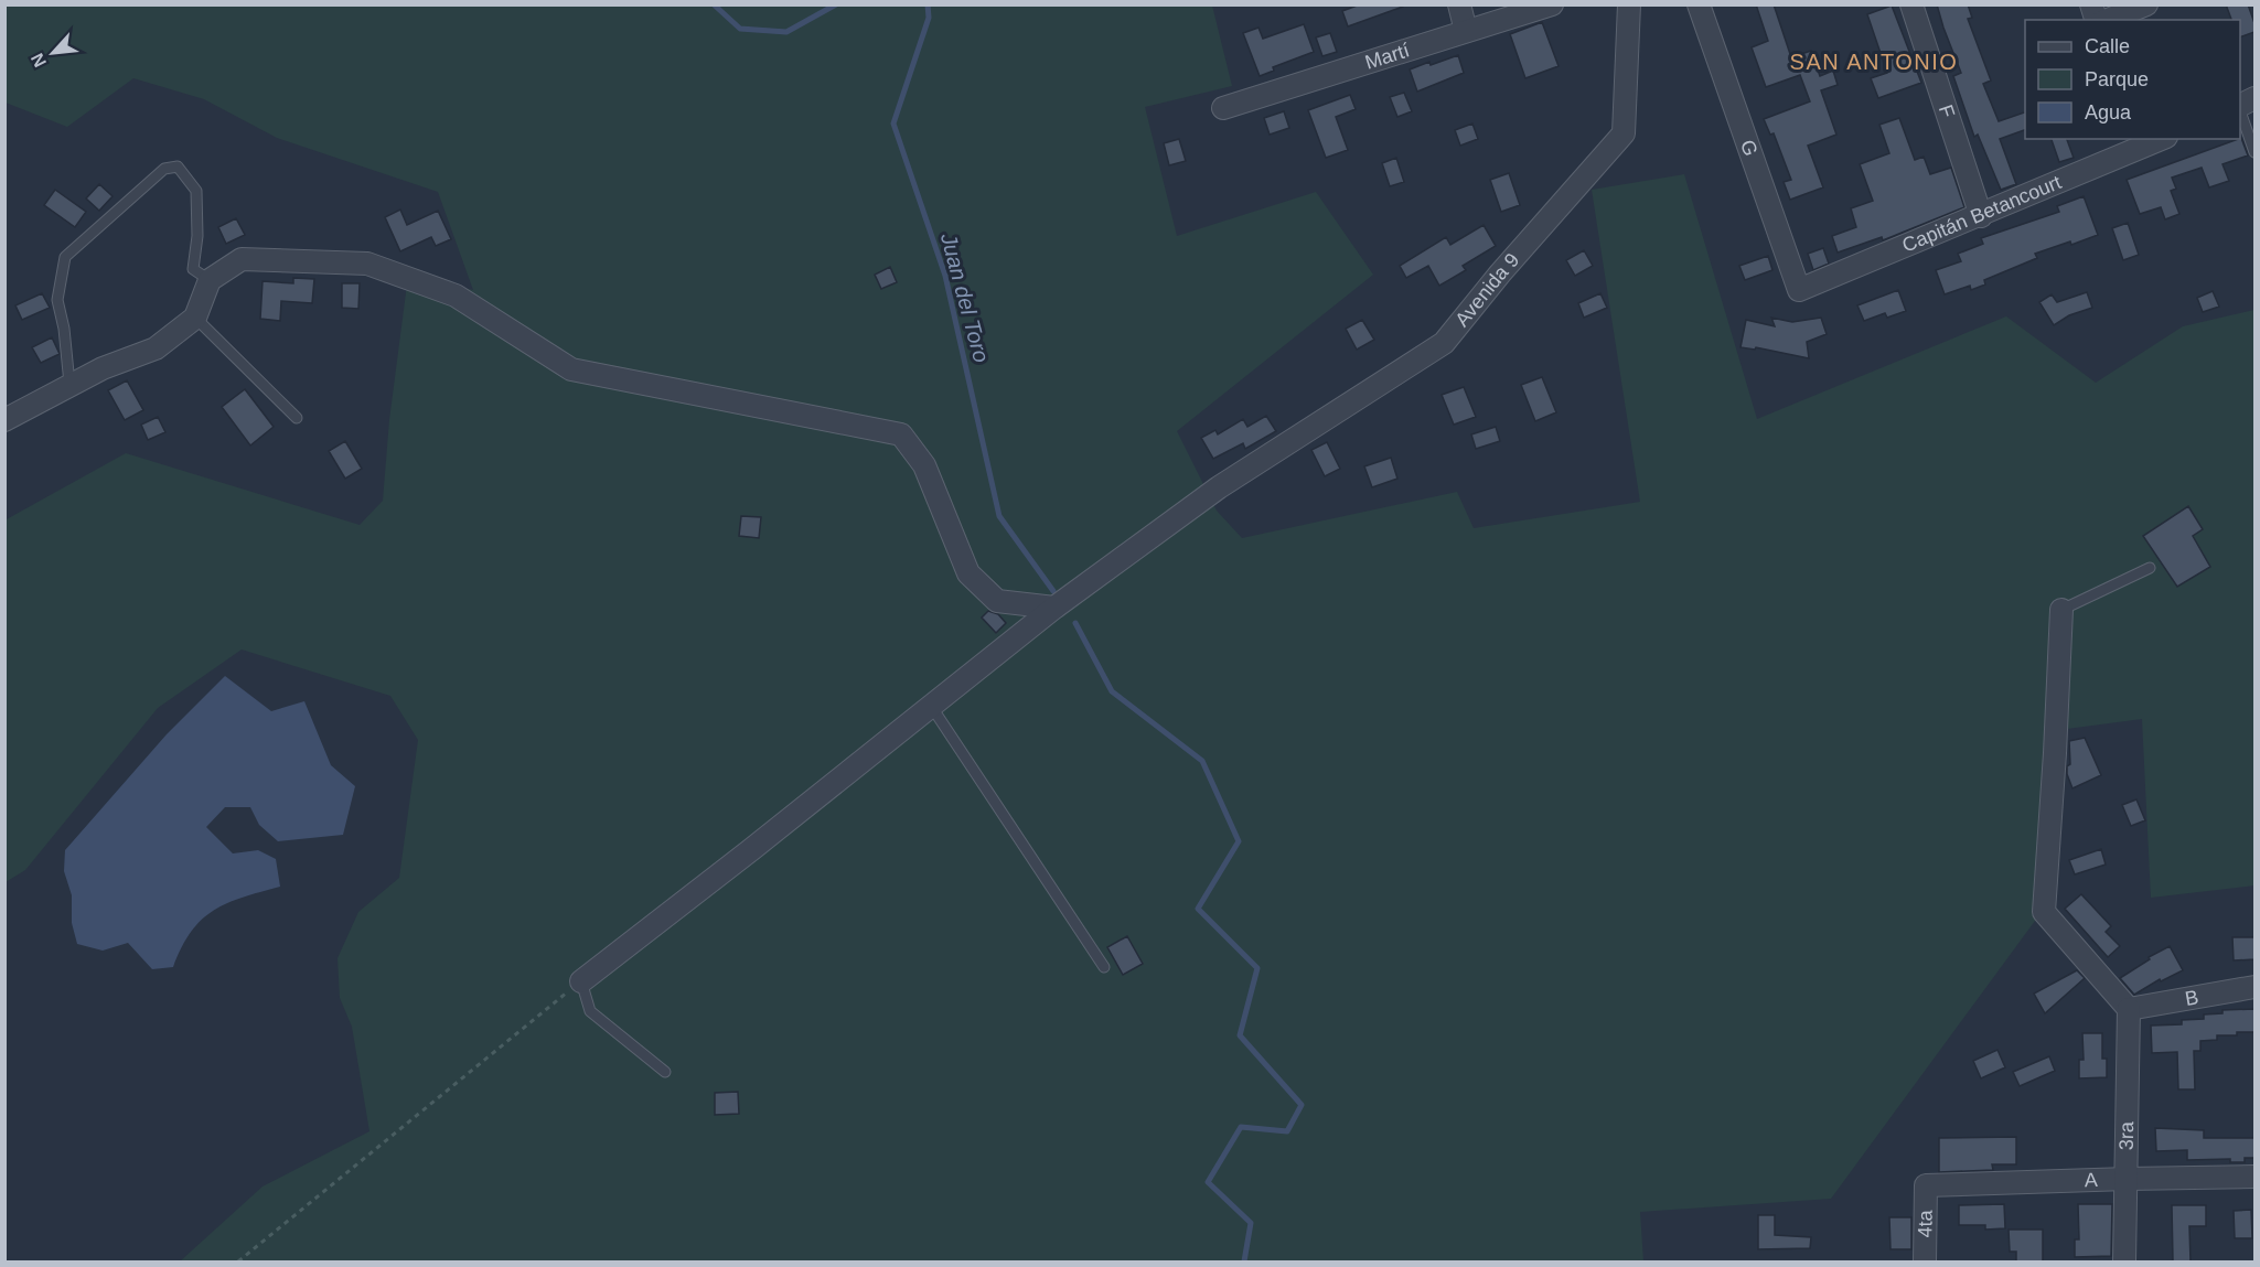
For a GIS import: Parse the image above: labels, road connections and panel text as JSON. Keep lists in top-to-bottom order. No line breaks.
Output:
{"streets":{"street":["Martí","F","G","Capitán Betancourt","Avenida 9","B","3ra","A","4ta"]},"crossings":[["F","Capitán Betancourt"],["G","Capitán Betancourt"],["B","3ra"],["3ra","A"],["A","4ta"]],"districts":["SAN ANTONIO"],"water":["Juan del Toro"],"legend":["Calle","Parque","Agua"],"north":"bottom left"}
